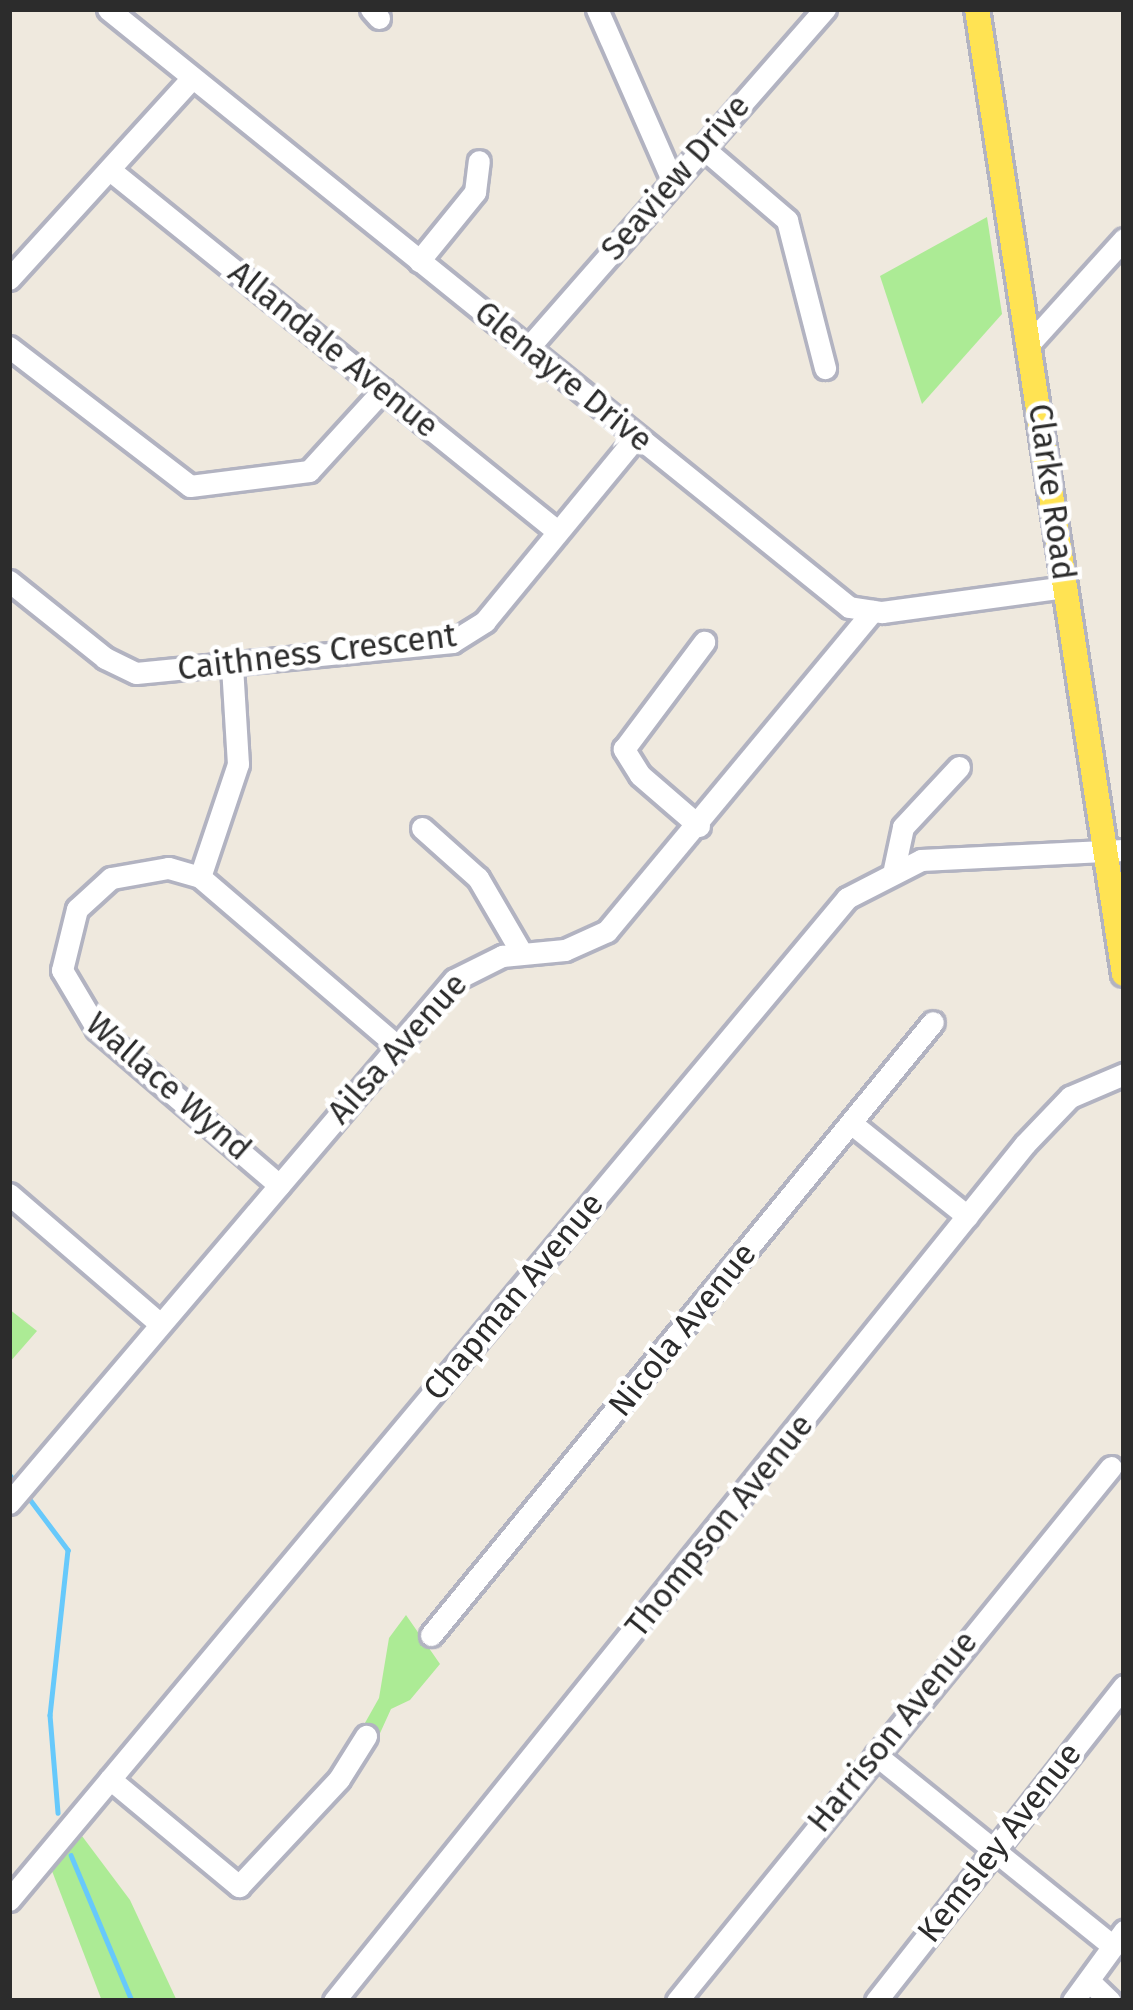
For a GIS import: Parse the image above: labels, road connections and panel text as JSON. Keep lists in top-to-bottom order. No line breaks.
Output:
{"streets":{"main road":["Clarke Road"],"street":["Seaview Drive","Allandale Avenue","Glenayre Drive","Caithness Crescent","Ailsa Avenue","Wallace Wynd","Chapman Avenue","Nicola Avenue","Thompson Avenue","Harrison Avenue","Kemsley Avenue"]},"crossings":[["Seaview Drive","Glenayre Drive"],["Allandale Avenue","Caithness Crescent"],["Glenayre Drive","Caithness Crescent"],["Glenayre Drive","Ailsa Avenue"],["Clarke Road","Chapman Avenue"],["Ailsa Avenue","Wallace Wynd"]]}
